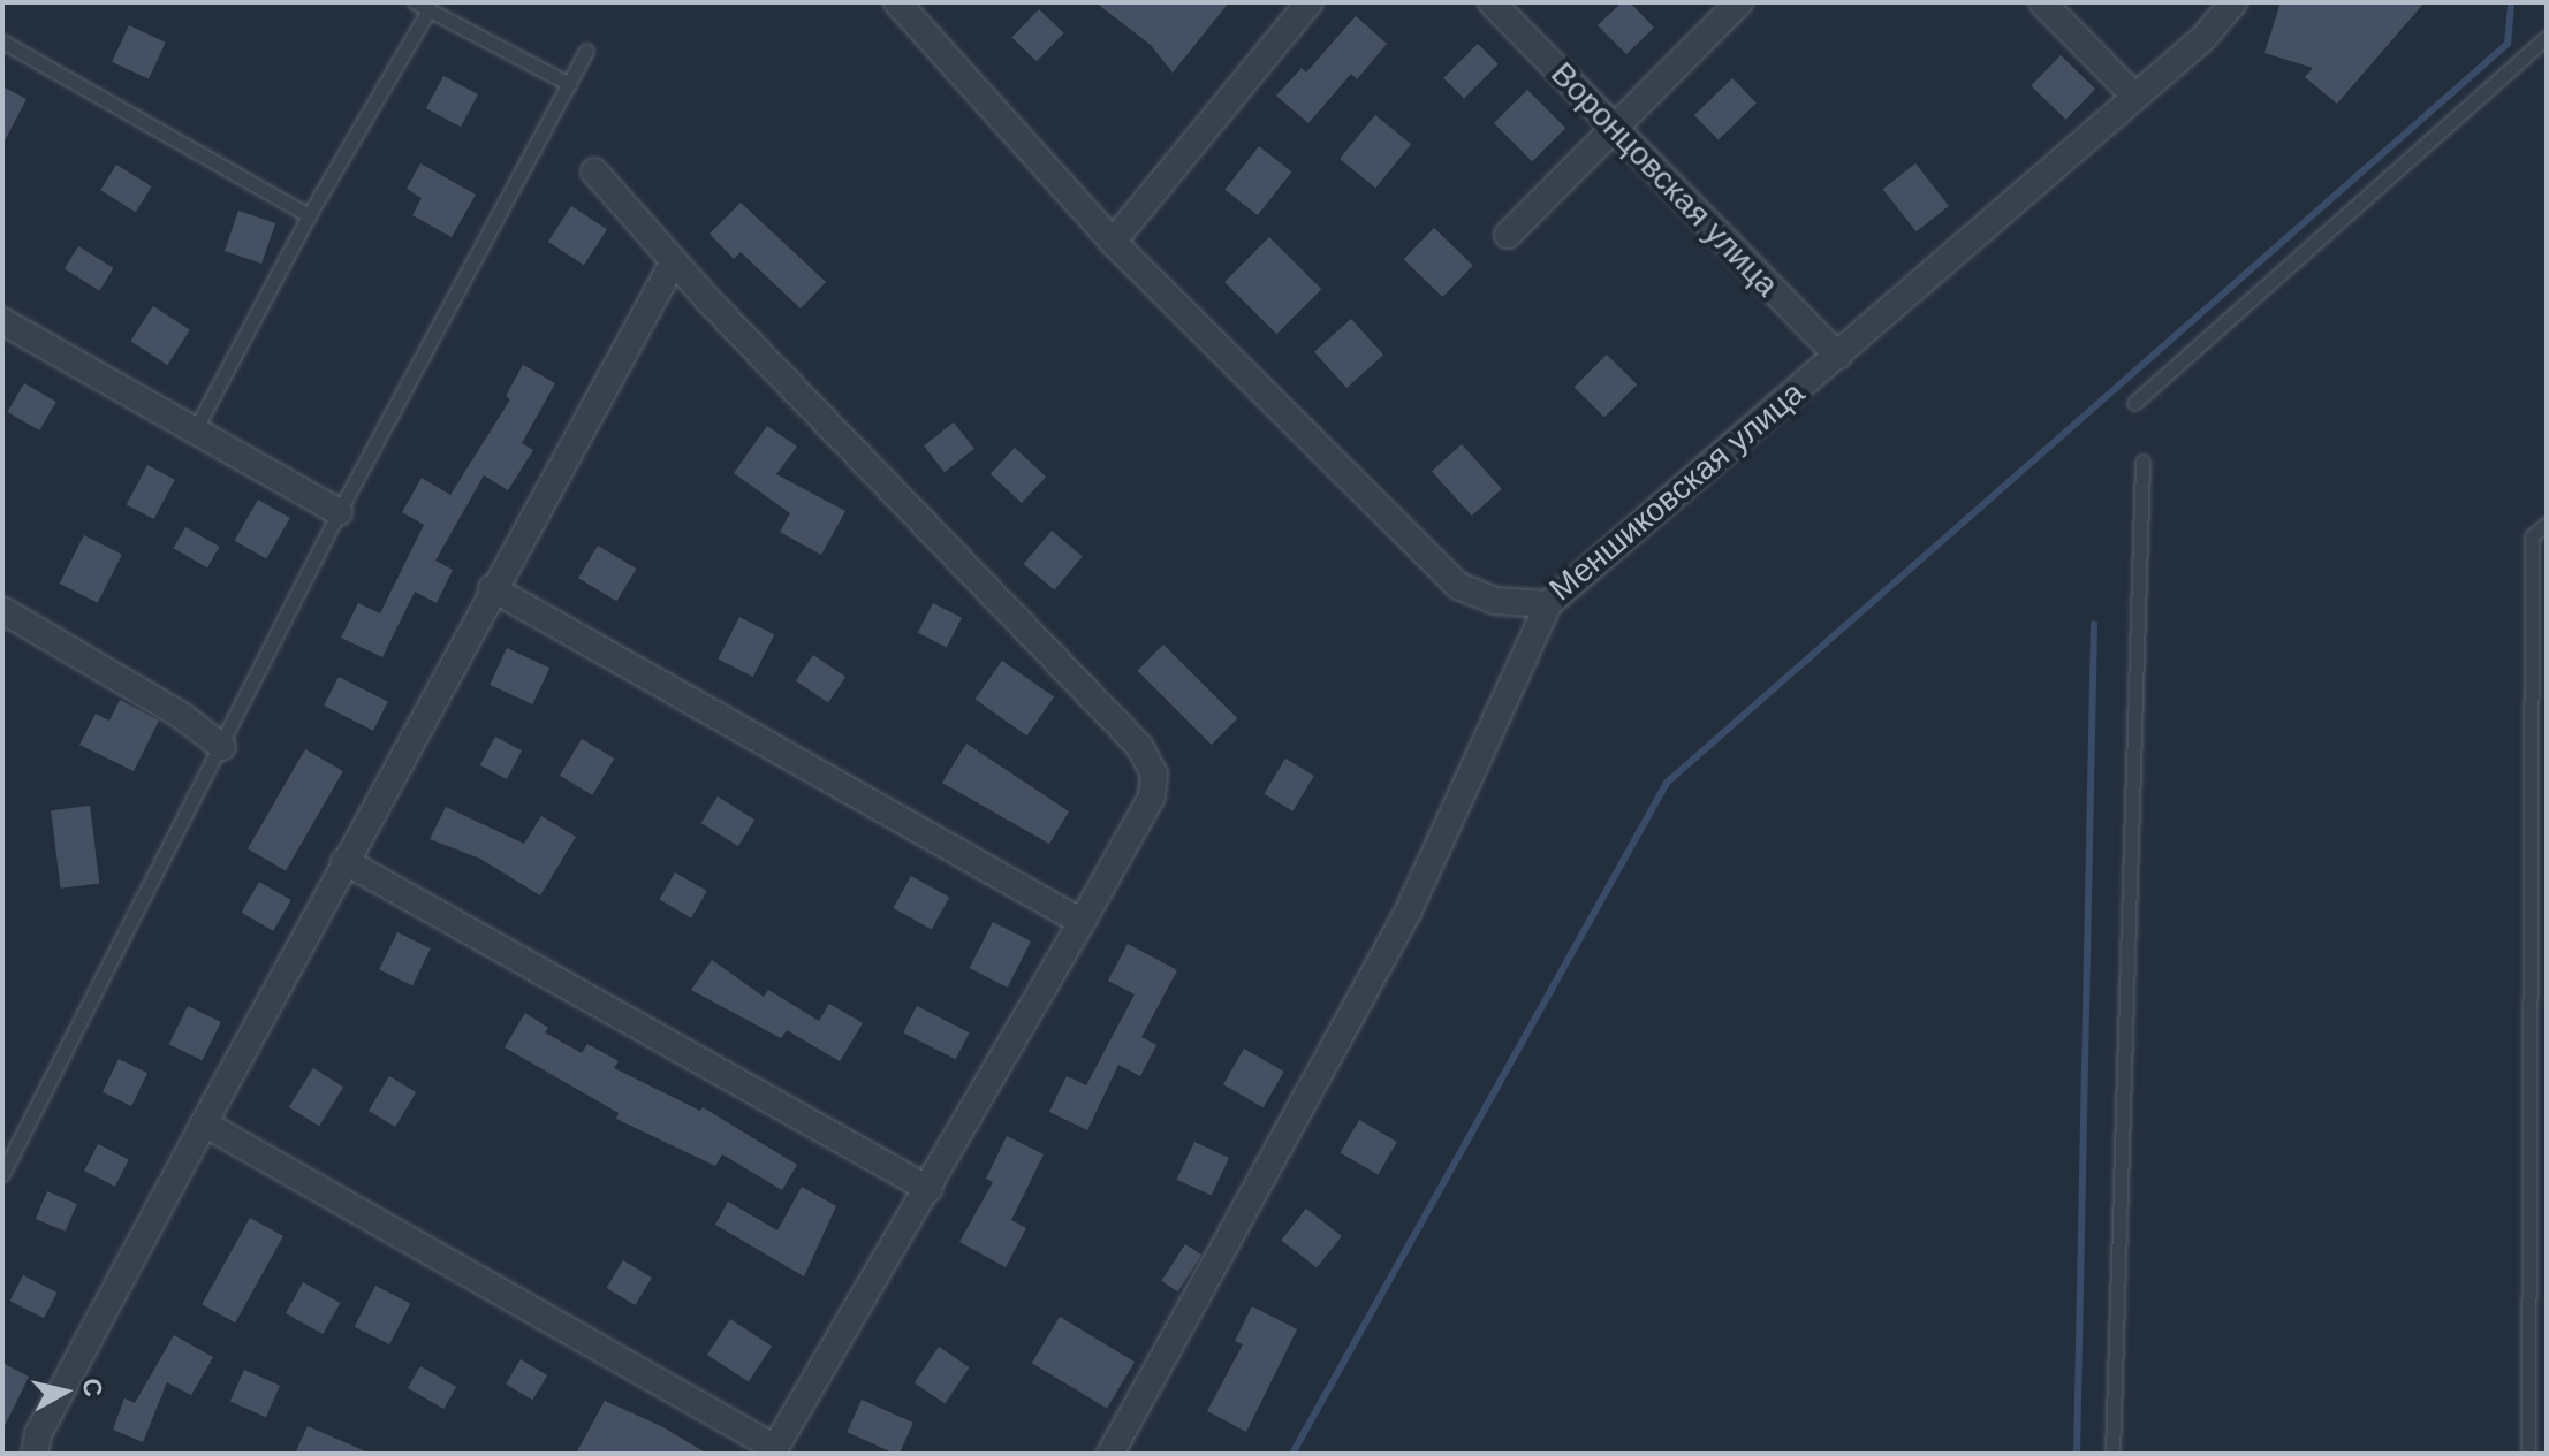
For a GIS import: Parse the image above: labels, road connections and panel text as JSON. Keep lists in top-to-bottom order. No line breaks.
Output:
{"streets":{"street":["Воронцовская улица","Меншиковская улица"]},"crossings":[["Воронцовская улица","Меншиковская улица"]],"north":"right"}
